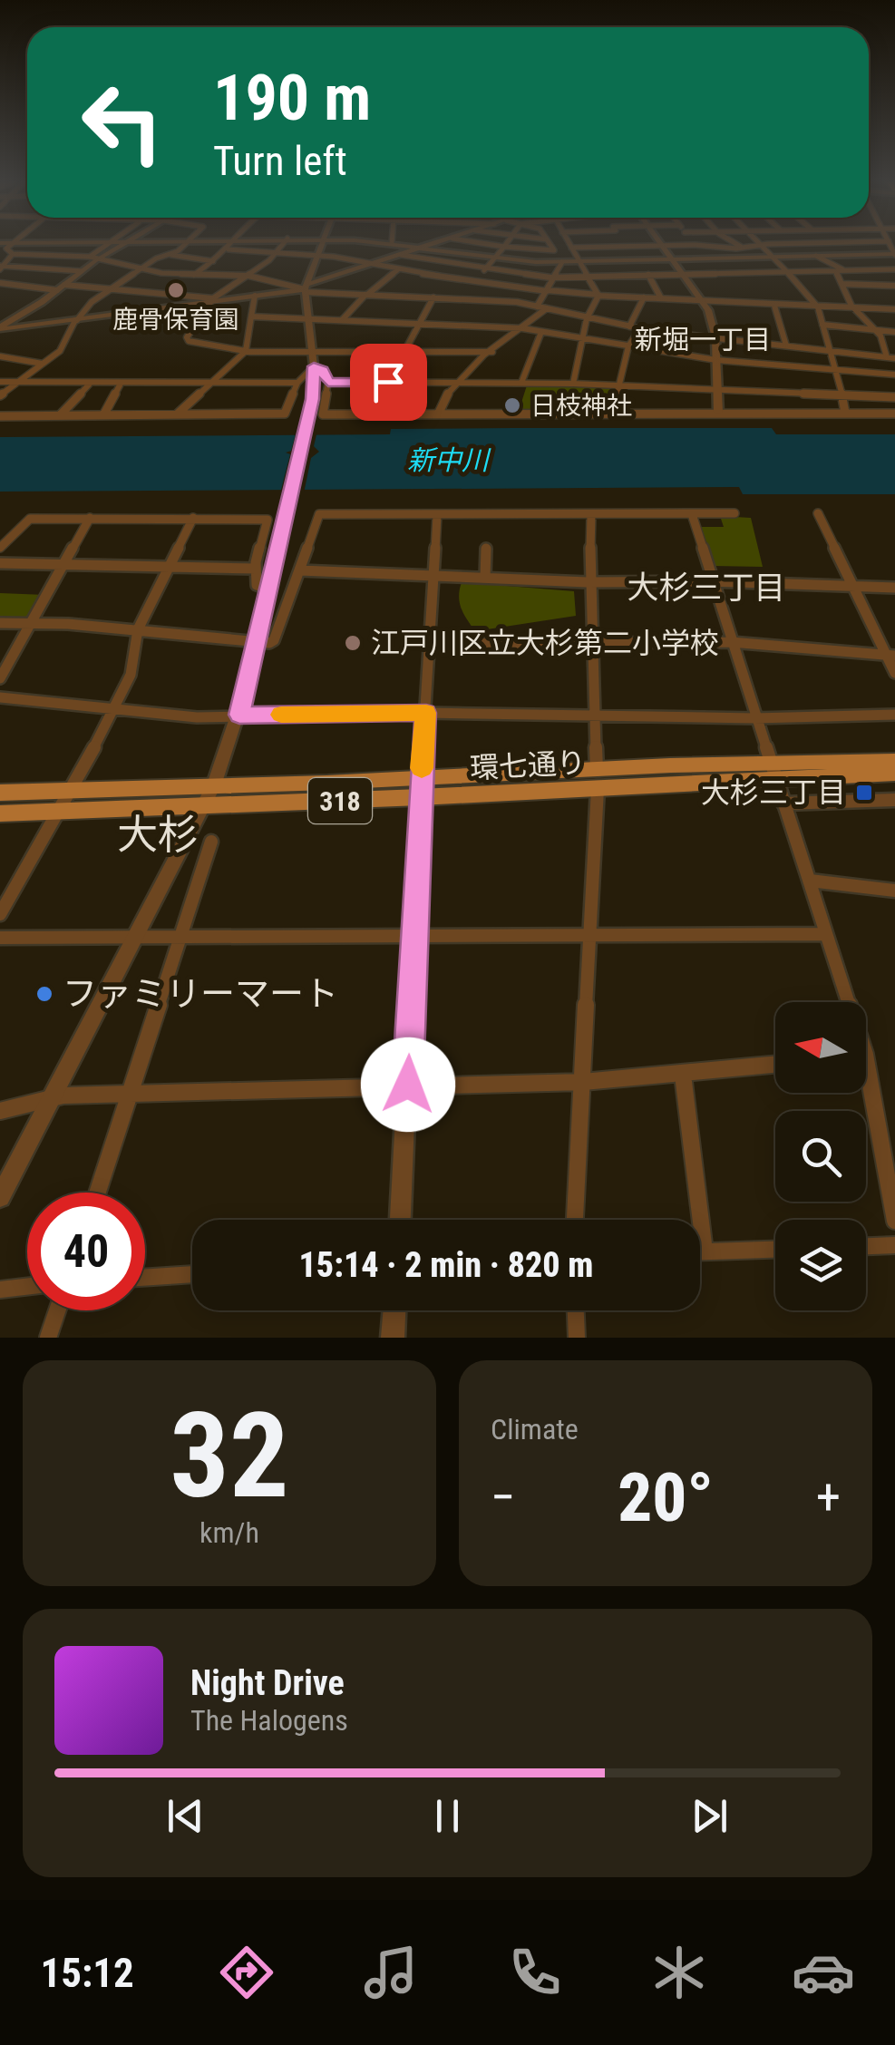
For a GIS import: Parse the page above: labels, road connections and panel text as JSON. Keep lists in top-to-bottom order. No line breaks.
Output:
{"streets":{"main road":["環七通り","318"]},"crossings":[["環七通り","318"]],"districts":["新堀一丁目","大杉三丁目","大杉"],"water":["新中川"],"places":{"other":["鹿骨保育園","日枝神社","江戸川区立大杉第二小学校","ファミリーマート"],"transit":["大杉三丁目"]},"north":"left","page":{"turn":["190 m","Turn left"],"limit":"40","trip":"15:14 · 2 min · 820 m","tile":[["32","km/h"],"Climate"],"heat":["−","20°","+"],"song":["Night Drive","The Halogens"],"tabs":"15:12"}}
